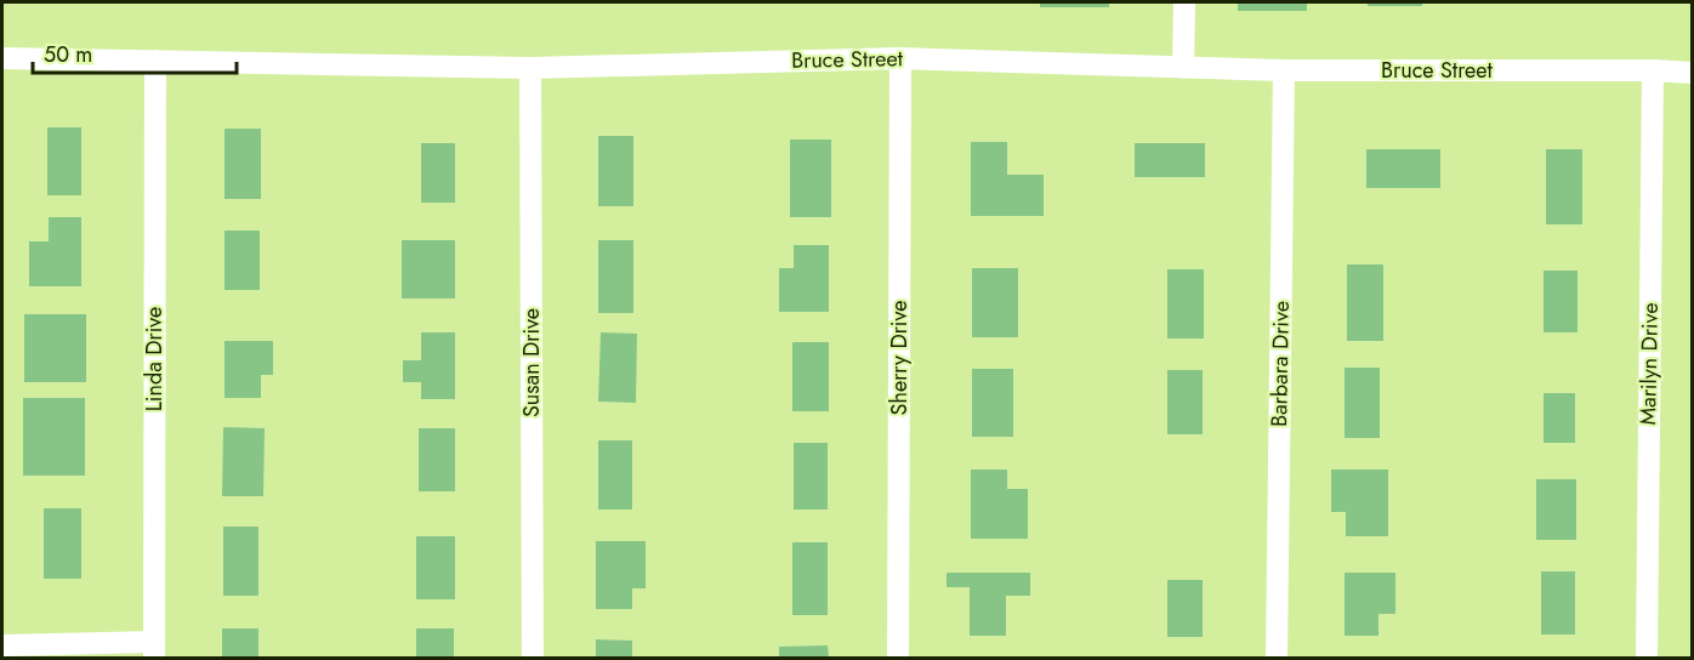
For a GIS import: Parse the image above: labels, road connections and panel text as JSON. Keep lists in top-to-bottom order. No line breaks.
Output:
{"streets":{"street":["Bruce Street","Sherry Drive","Linda Drive","Susan Drive","Barbara Drive","Marilyn Drive"]},"crossings":[["Bruce Street","Sherry Drive"],["Bruce Street","Linda Drive"],["Bruce Street","Susan Drive"],["Bruce Street","Barbara Drive"],["Bruce Street","Marilyn Drive"]],"scale_bar":"50 m"}
